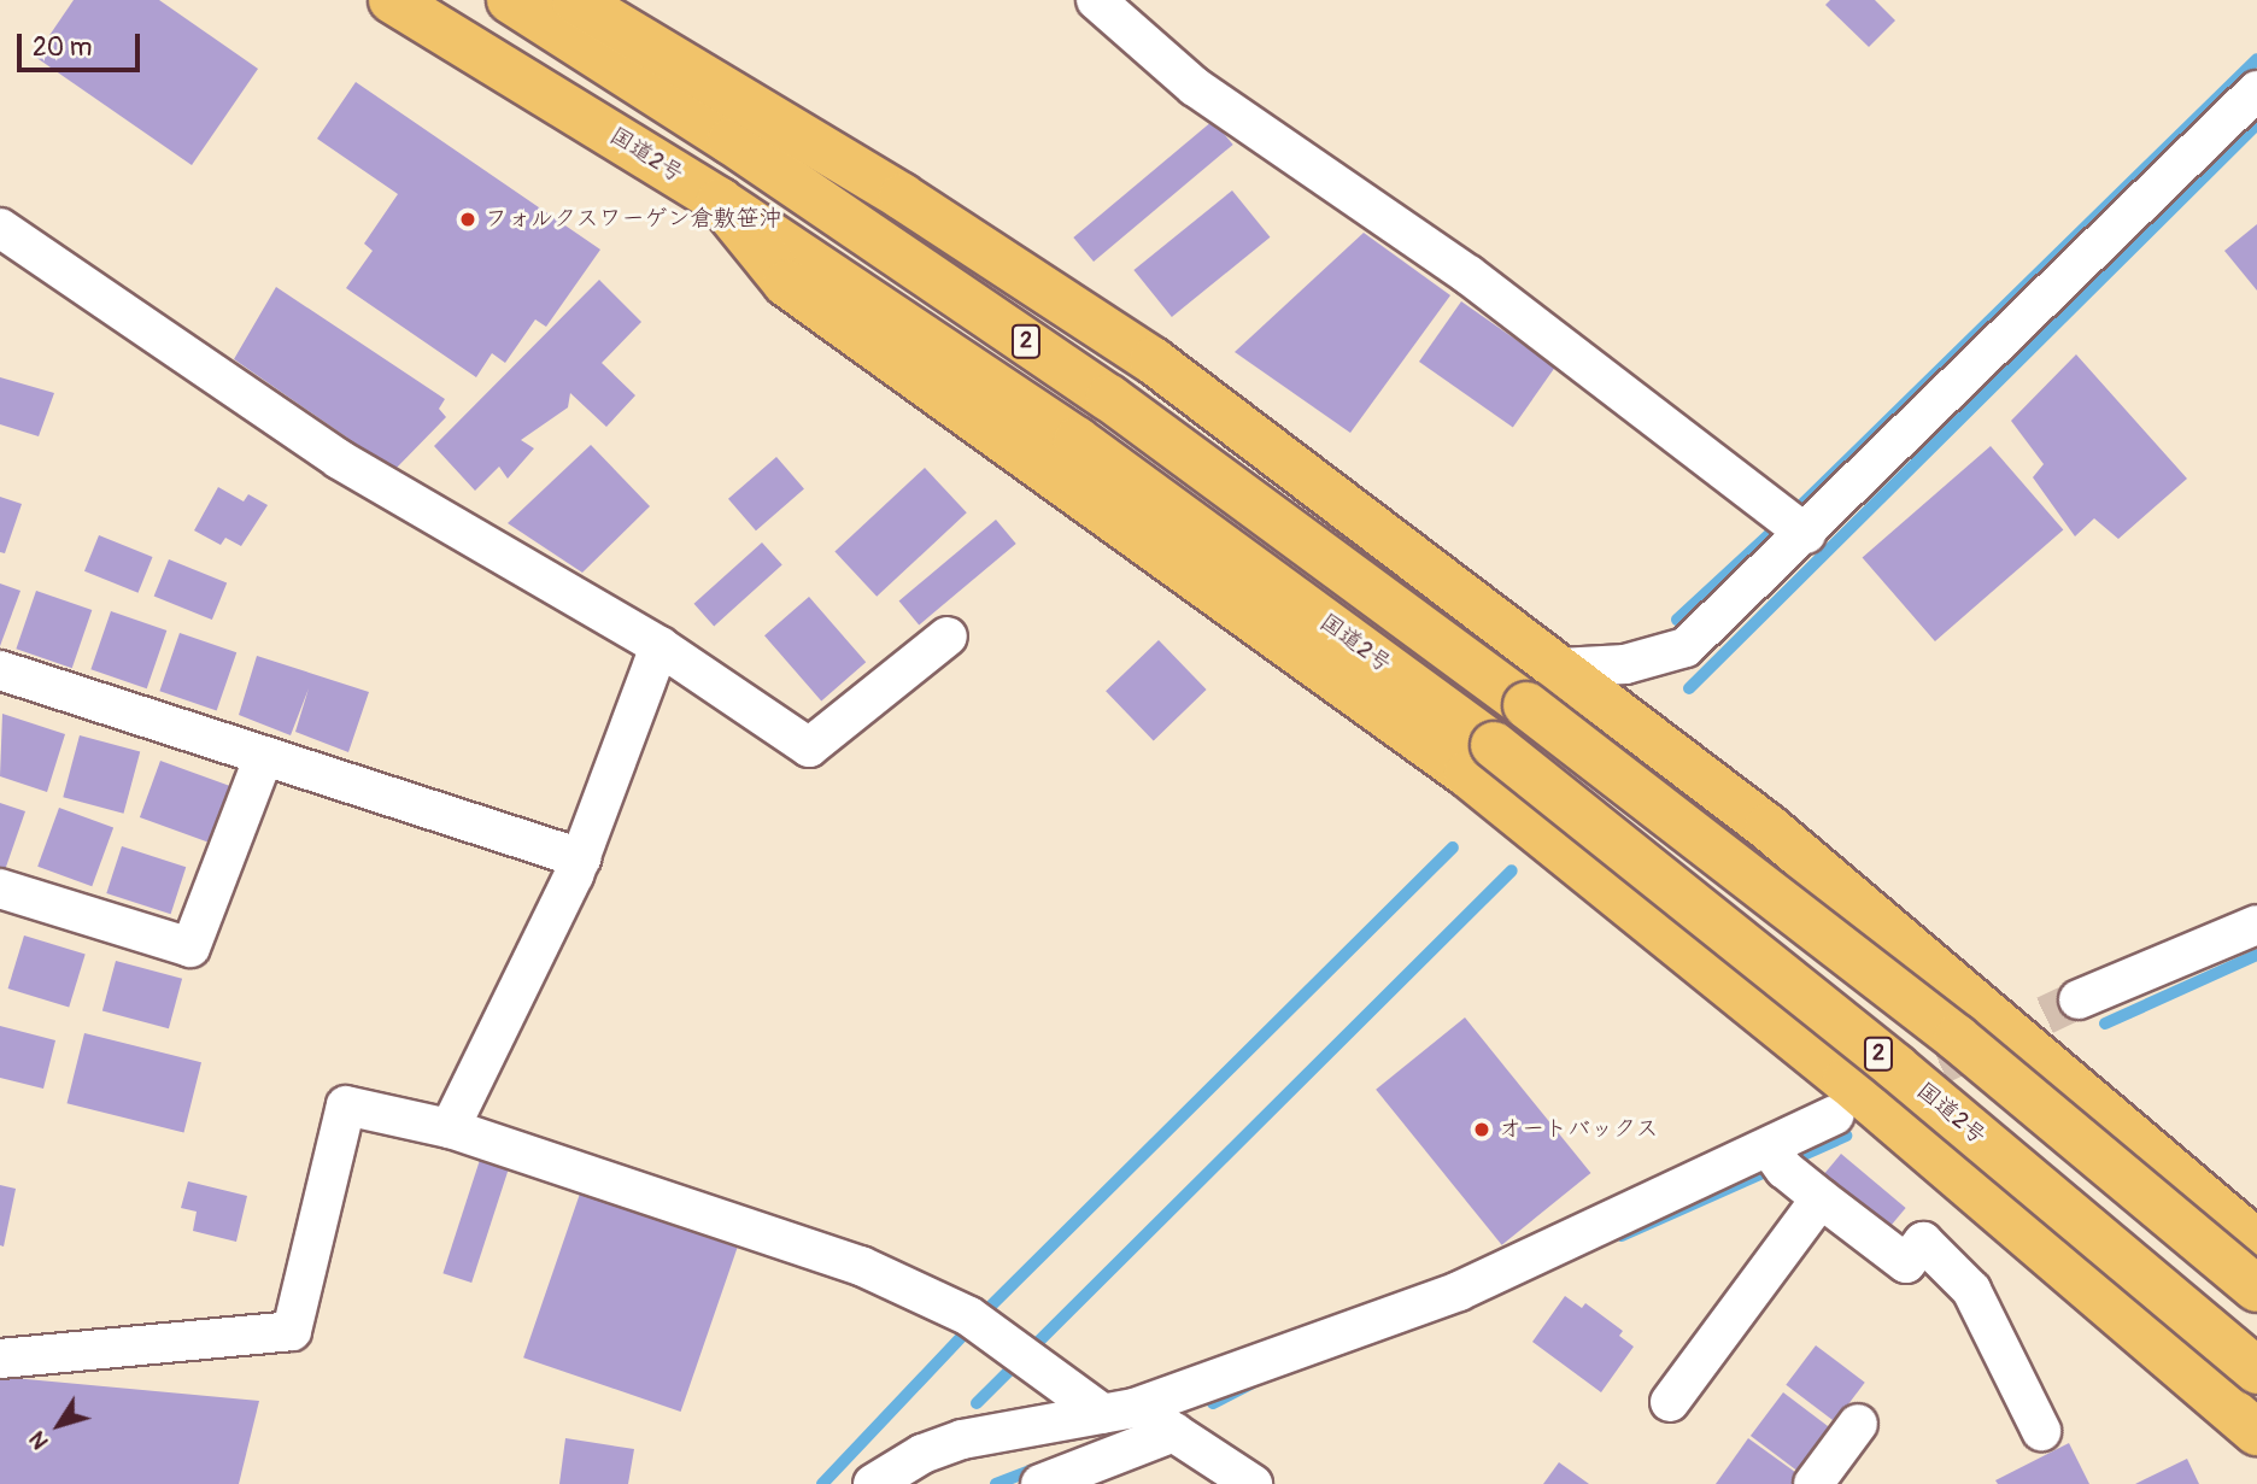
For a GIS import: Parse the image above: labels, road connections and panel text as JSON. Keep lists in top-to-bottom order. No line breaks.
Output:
{"streets":{"highway":["国道2号","2"]},"places":["フォルクスワーゲン倉敷笹沖","オートバックス"],"scale_bar":"20 m","north":"bottom left"}
